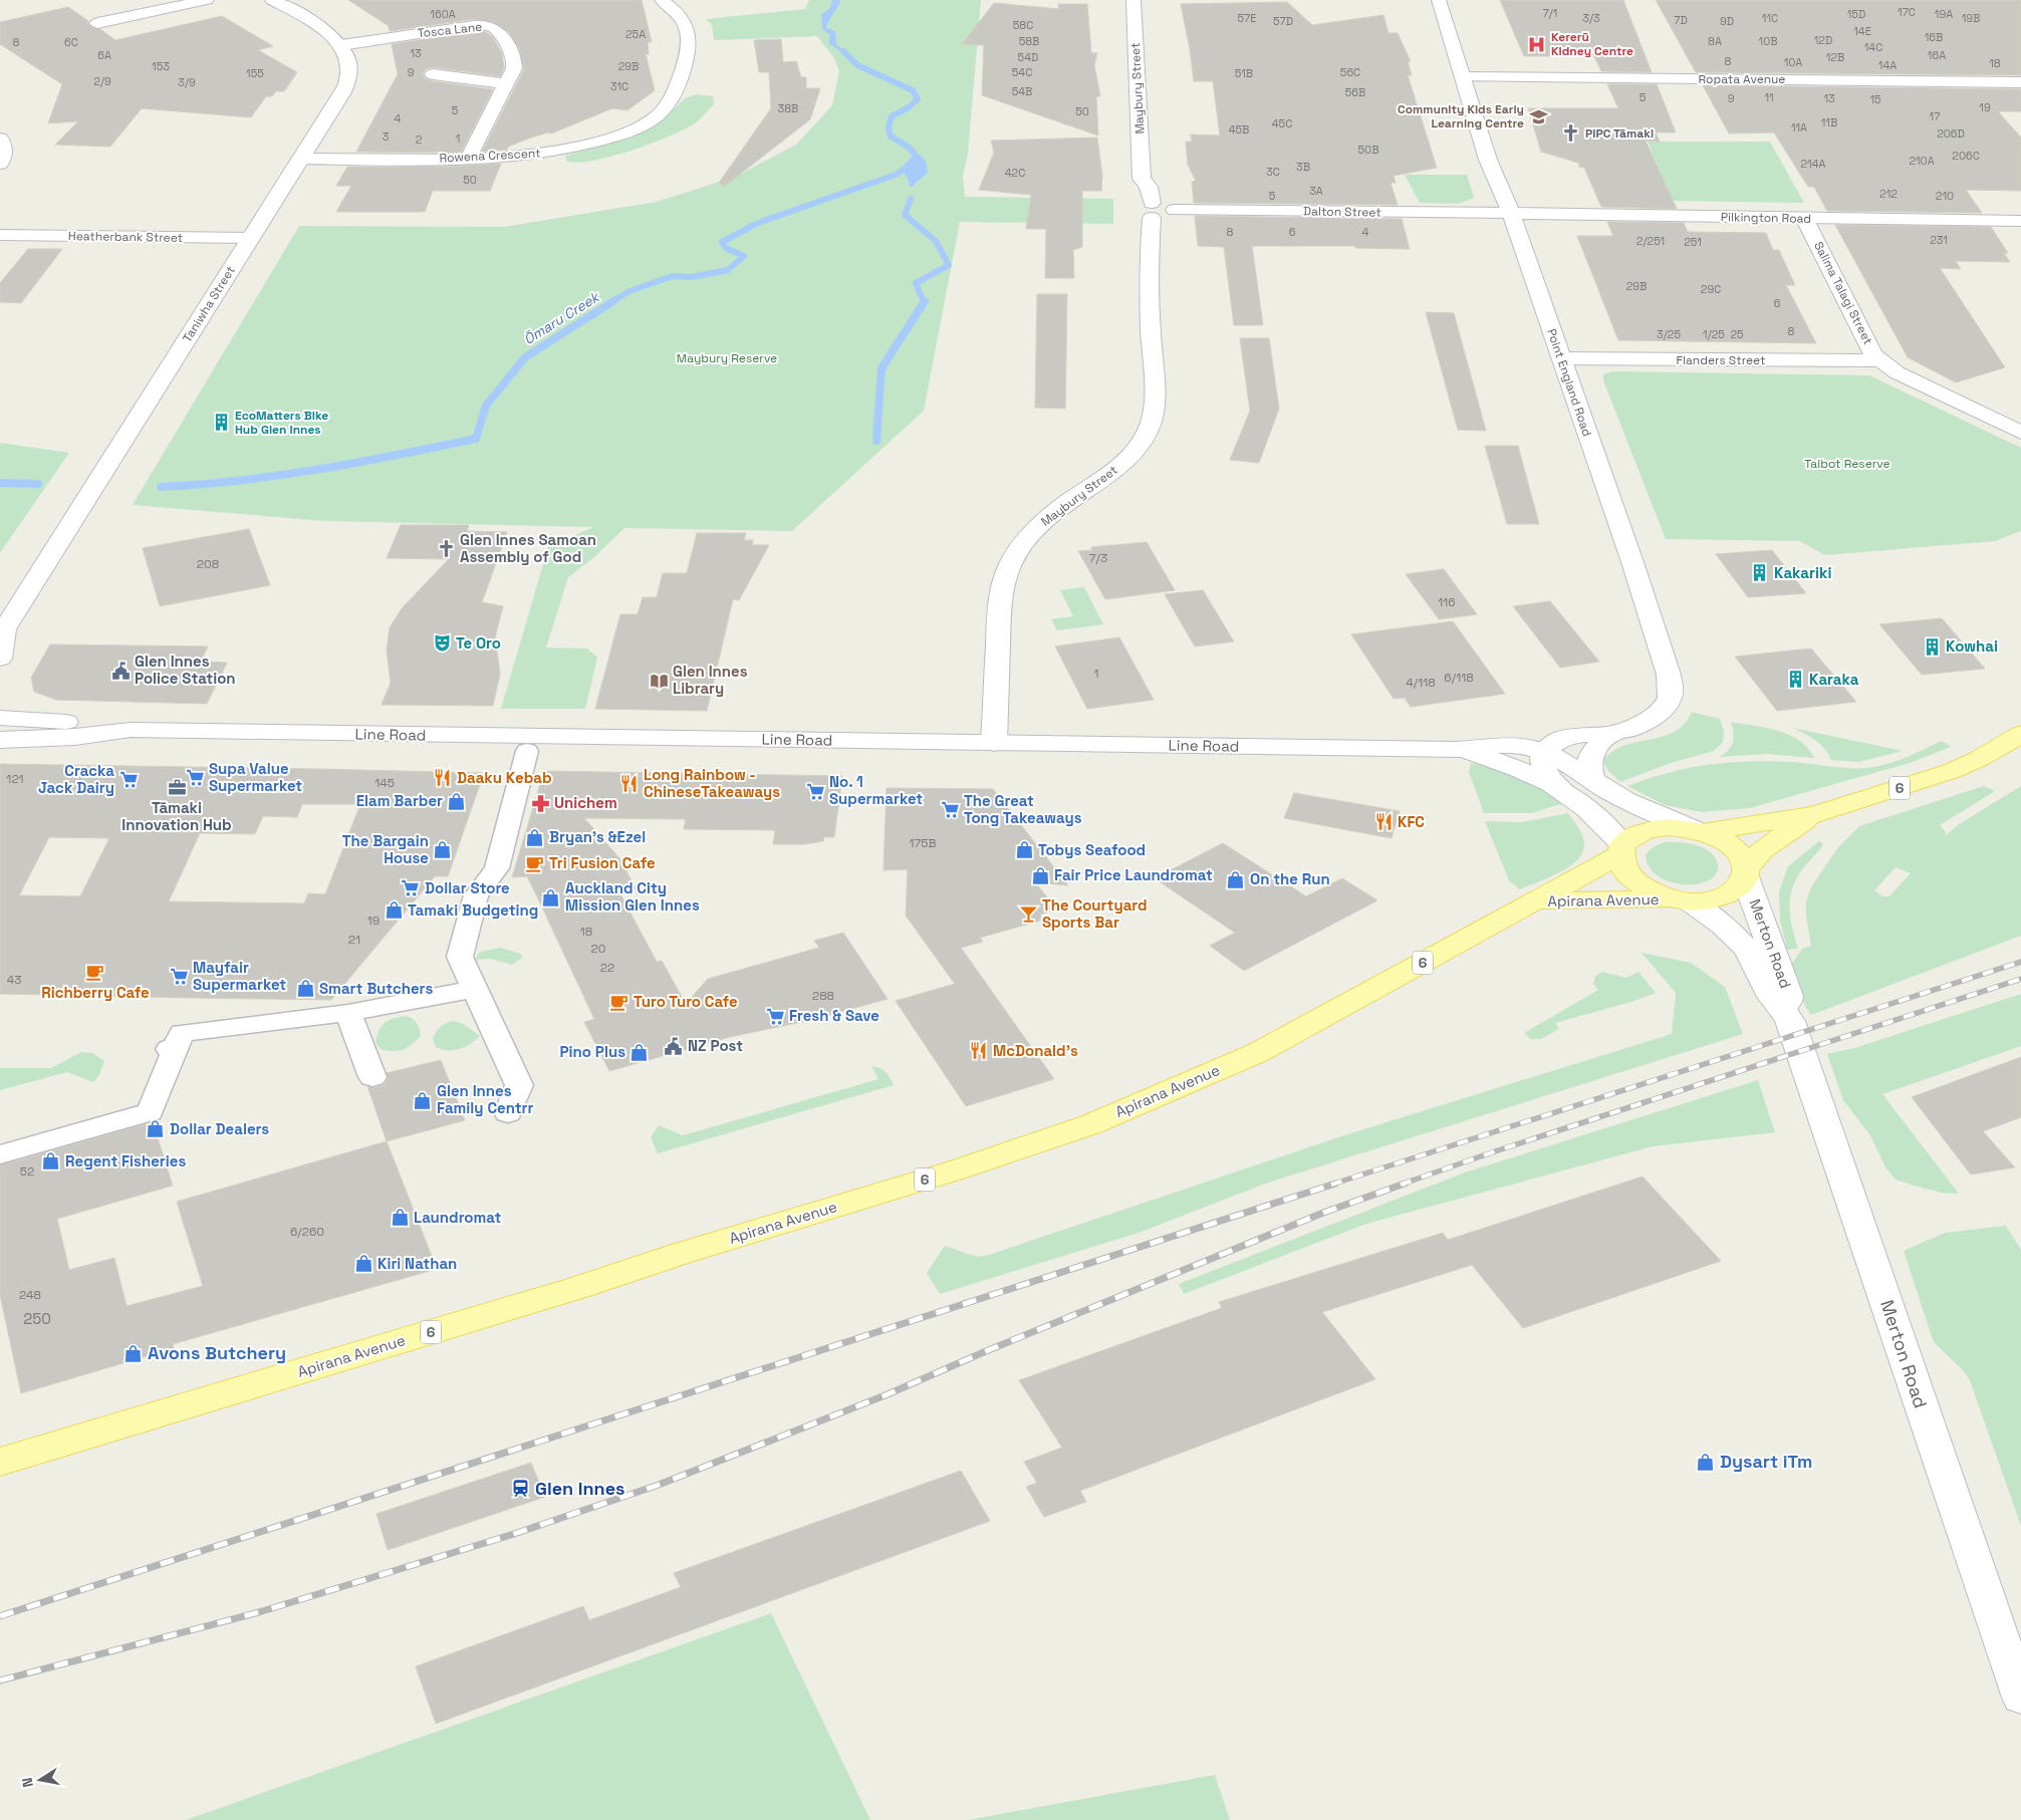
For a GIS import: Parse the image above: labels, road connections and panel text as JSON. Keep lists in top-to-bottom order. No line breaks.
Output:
{"streets":{"main road":["6","Apirana Avenue"],"street":["Tosca Lane","Ropata Avenue","Maybury Street","Rowena Crescent","Dalton Street","Pilkington Road","Heatherbank Street","Salima Talagi Street","Taniwha Street","Flanders Street","Point England Road","Line Road","Merton Road"]},"crossings":[["Tosca Lane","Rowena Crescent"],["Tosca Lane","Taniwha Street"],["Ropata Avenue","Point England Road"],["Maybury Street","Dalton Street"],["Maybury Street","Line Road"],["Rowena Crescent","Taniwha Street"],["Dalton Street","Pilkington Road"],["Dalton Street","Point England Road"],["Pilkington Road","Salima Talagi Street"],["Pilkington Road","Point England Road"],["Heatherbank Street","Taniwha Street"],["Salima Talagi Street","Flanders Street"],["Flanders Street","Point England Road"],["Point England Road","Line Road"],["Line Road","6"],["Line Road","Apirana Avenue"],["Line Road","Merton Road"],["6","Apirana Avenue"],["6","Merton Road"],["Apirana Avenue","Merton Road"]],"water":["Ōmaru Creek"],"parks":["Maybury Reserve","Talbot Reserve"],"places":{"hospital":["Kererū Kidney Centre"],"school or university":["Community Kids Early Learning Centre"],"church":["PIPC Tāmaki","Glen Innes Samoan Assembly of God"],"building":["EcoMatters Bike Hub Glen innes","Kakariki","Kowhai","Karaka"],"theatre":["Te Oro"],"public building":["Glen Innes Police Station","NZ Post"],"library":["Glen Innes Library"],"supermarket":["Supa Value Supermarket","Cracka Jack Dairy","No. 1 Supermarket","The Great Tong Takeaways","Dollar Store","Mayfair Supermarket","Fresh & Save"],"restaurant":["Daaku Kebab","Long Rainbow - ChineseTakeaways","KFC","McDonald's"],"office":["Tāmaki Innovation Hub"],"shop":["Elam Barber","Bryan's &Ezel","The Bargain House","Tobys Seafood","Fair Price Laundromat","On the Run","Auckland City Mission Glen Innes","Tamaki Budgeting","Smart Butchers","Pino Plus","Glen Innes Family Centrr","Dollar Dealers","Regent Fisheries","Laundromat","Kiri Nathan","Avons Butchery","Dysart iTm"],"pharmacy":["Unichem"],"cafe":["Tri Fusion Cafe","Richberry Cafe","Turo Turo Cafe"],"bar":["The Courtyard Sports Bar"],"station":["Glen Innes"]},"house_numbers":["17C","7/1","160A","15D","19A","57E","3/3","11C","19B","7D","57D","9D","58C","14E","25A","16B","12D","58B","8A","10B","8","6C","14C","13","6A","16A","54D","12B","8","10A","18","14A","153","29B","9","54C","56C","155","51B","2/9","3/9","31C","54B","56B","5","11","9","13","15","19","38B","5","50","17","4","11B","45C","11A","45B","206D","3","1","2","50B","206C","210A","214A","3B","3C","42C","50","3A","212","5","210","8","6","4","231","2/251","251","29B","29C","6","8","3/25","1/25","25","7/3","208","116","1","6/118","4/118","121","145","175B","19","18","21","20","22","43","288","52","6/260","248","250"],"north":"left"}
